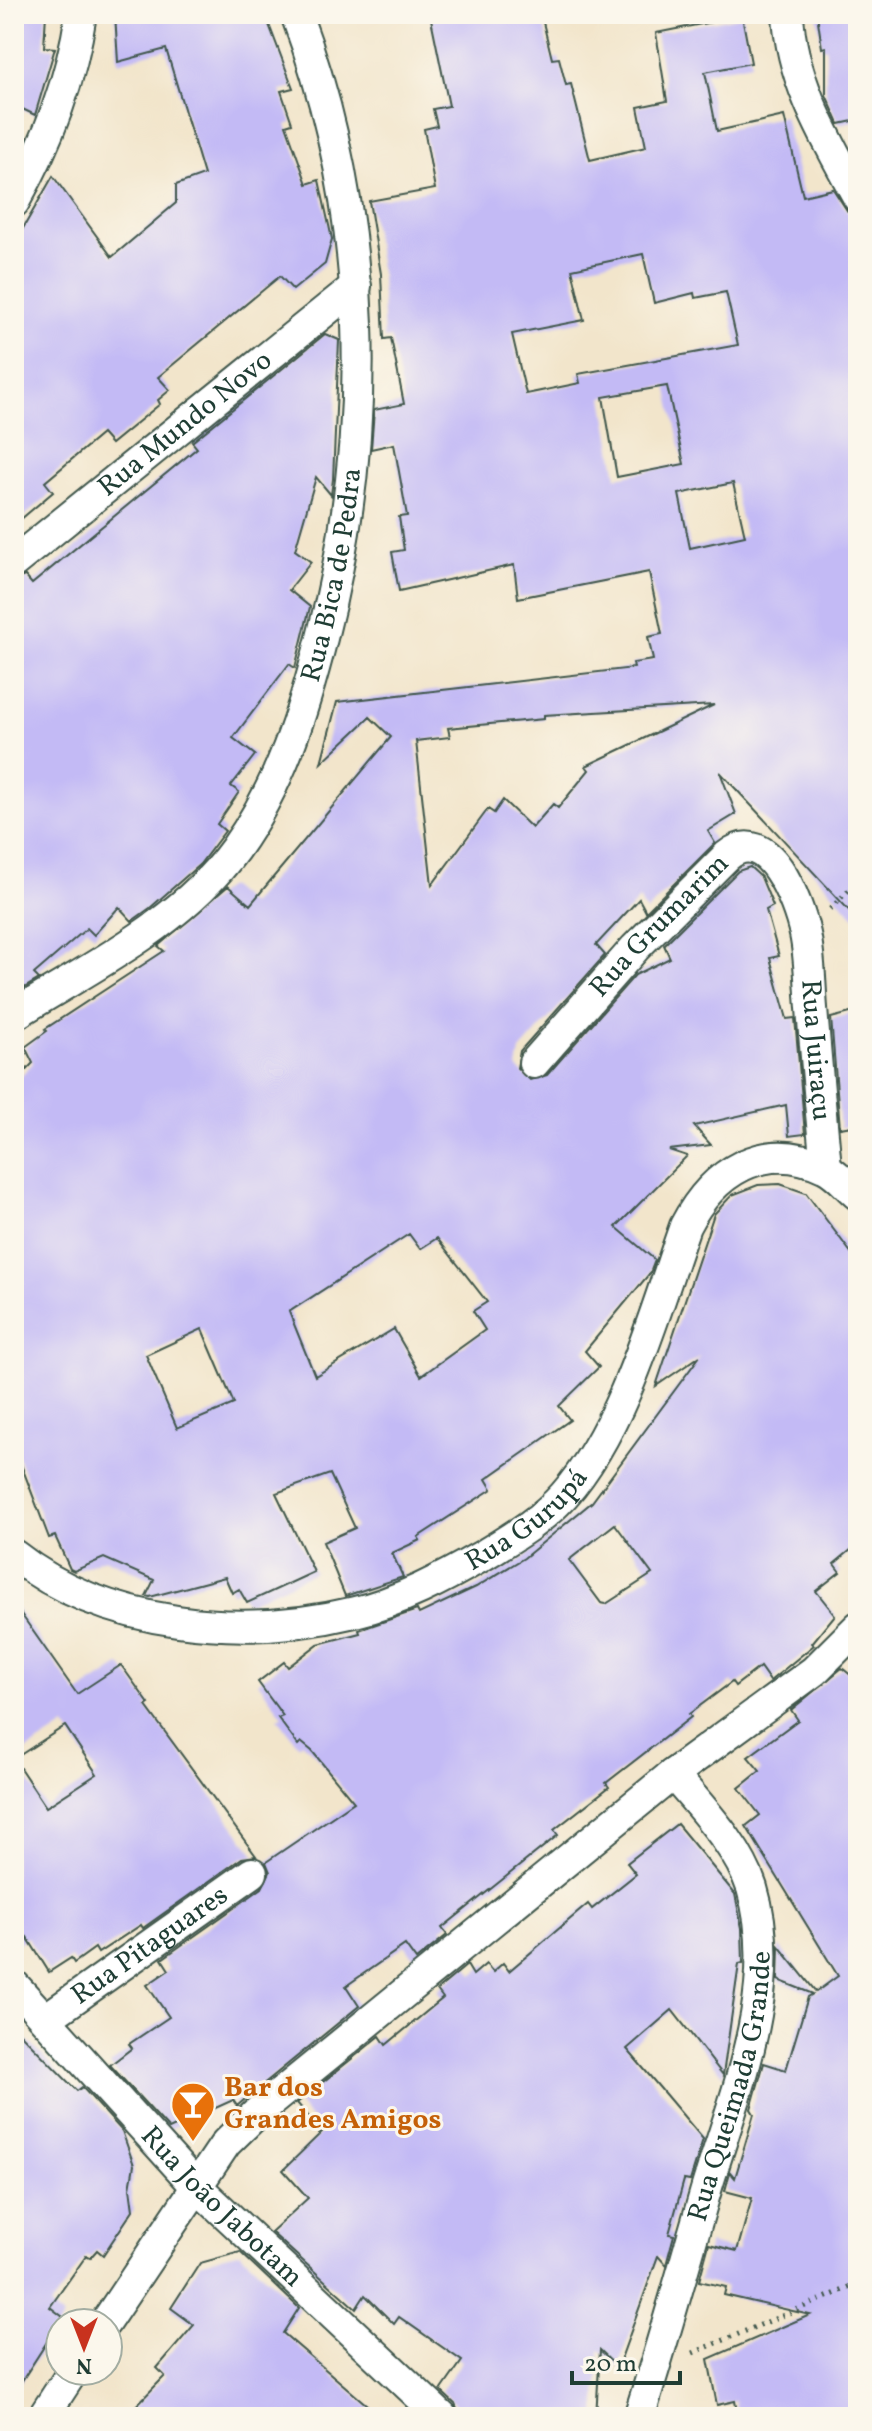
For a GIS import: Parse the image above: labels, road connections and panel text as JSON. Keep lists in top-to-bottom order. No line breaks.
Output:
{"streets":{"street":["Rua Mundo Novo","Rua Bica de Pedra","Rua Grumarim","Rua Juiraçu","Rua Gurupá","Rua Pitaguares","Rua Queimada Grande","Rua João Jabotam"]},"crossings":[["Rua Mundo Novo","Rua Bica de Pedra"],["Rua Grumarim","Rua Juiraçu"],["Rua Juiraçu","Rua Gurupá"],["Rua Pitaguares","Rua João Jabotam"]],"places":{"bar":["Bar dos Grandes Amigos"]},"scale_bar":"20 m","north":"bottom"}
